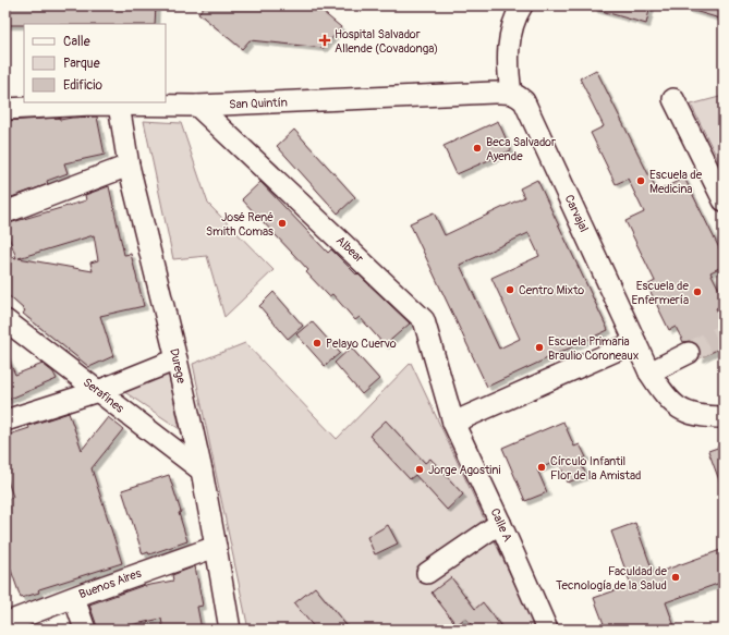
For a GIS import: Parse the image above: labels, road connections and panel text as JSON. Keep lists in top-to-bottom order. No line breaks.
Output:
{"streets":{"street":["San Quintín","Carvajal","Albear","Durege","Serafines","Calle A","Buenos Aires"]},"crossings":[["San Quintín","Carvajal"],["San Quintín","Albear"],["San Quintín","Durege"],["Albear","Calle A"],["Durege","Serafines"],["Durege","Buenos Aires"]],"places":{"health":["Hospital Salvador Allende (Covadonga)"],"other":["Beca Salvador Ayende","Escuela de Medicina","José René Smith Comas","Centro Mixto","Escuela de Enfermería","Pelayo Cuervo","Escuela Primaria Braulio Coroneaux","Círculo Infantil Flor de la Amistad","Jorge Agostini","Faculdad de Tecnología de la Salud"]},"legend":["Calle","Parque","Edificio"]}
